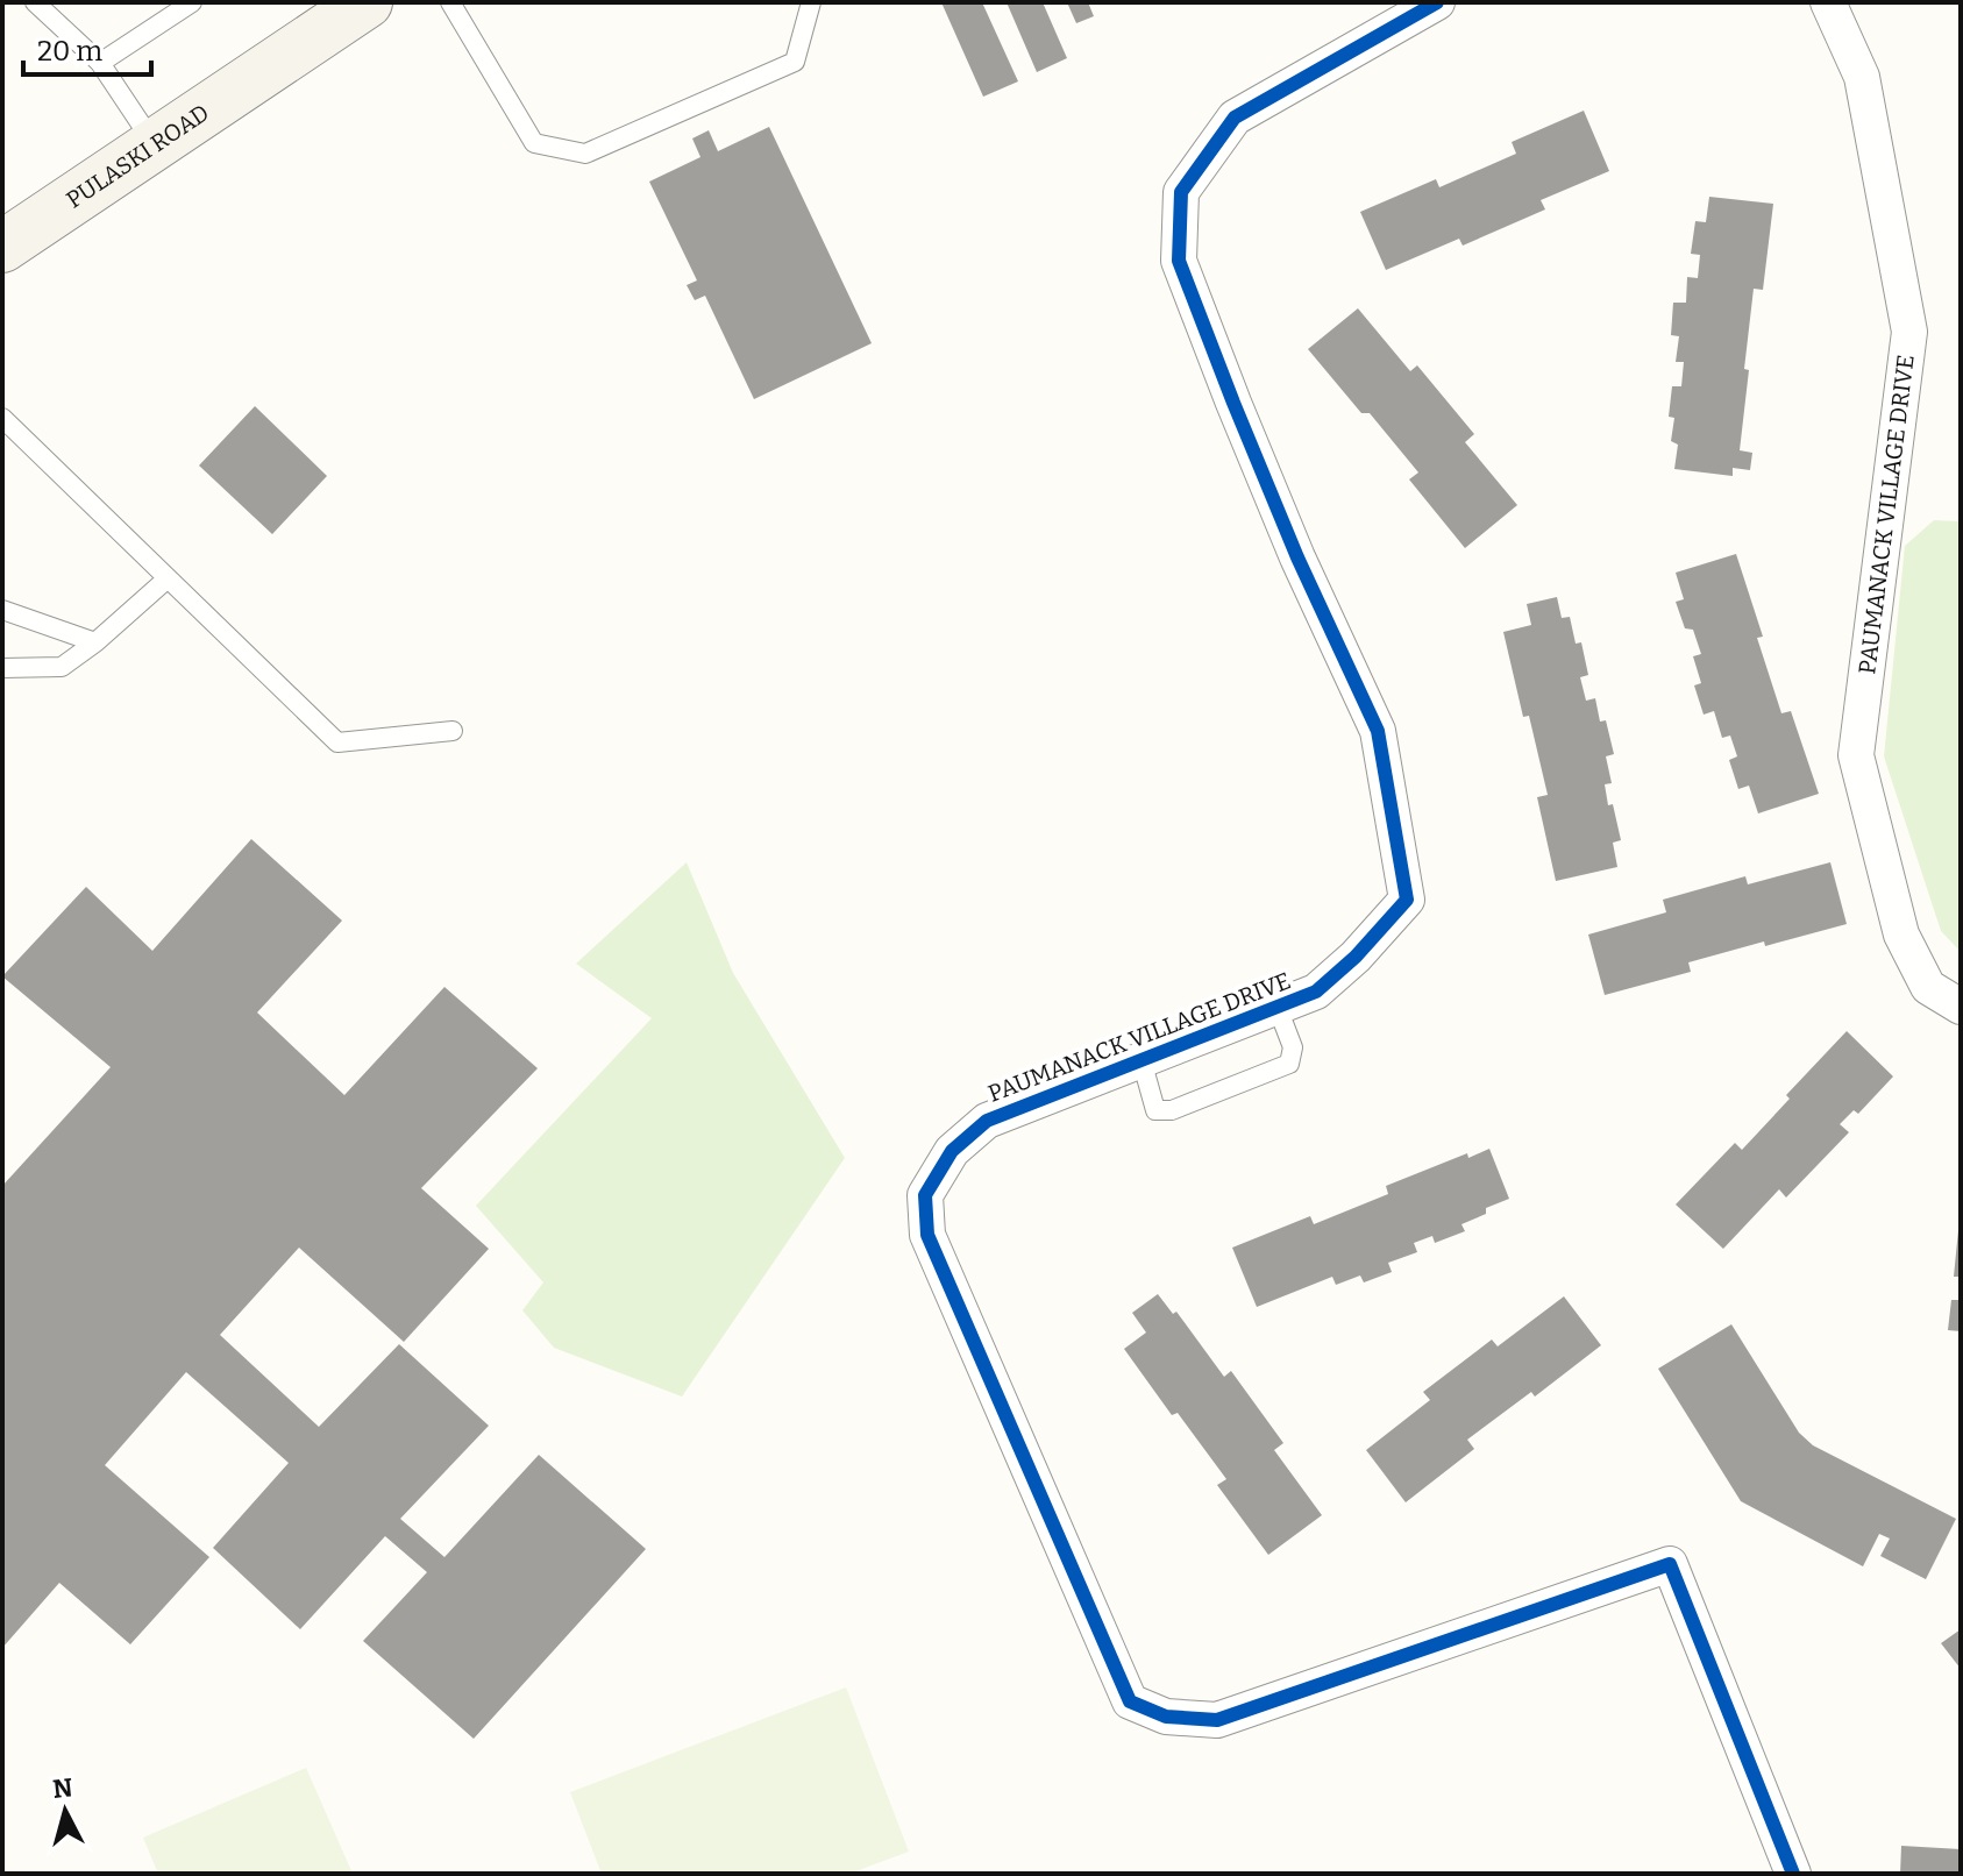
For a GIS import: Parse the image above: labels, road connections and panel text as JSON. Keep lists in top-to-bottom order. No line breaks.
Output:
{"streets":{"main road":["PULASKI ROAD"],"street":["PAUMANACK VILLAGE DRIVE"]},"scale_bar":"20 m","north":"top"}
